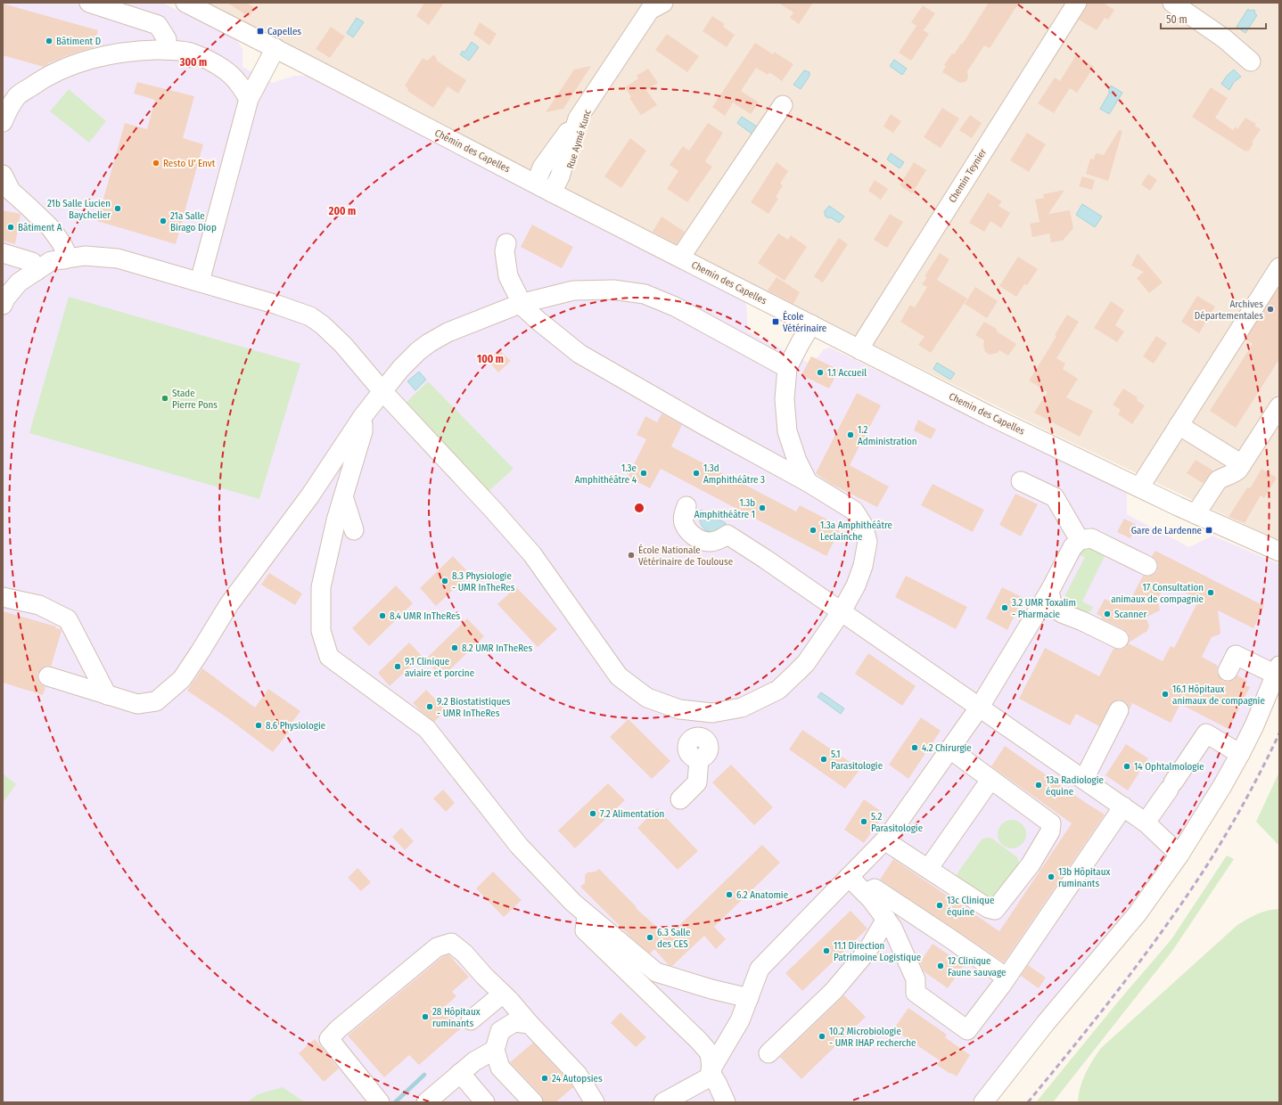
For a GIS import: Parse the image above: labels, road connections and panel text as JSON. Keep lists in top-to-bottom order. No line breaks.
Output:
{"streets":{"street":["Rue Aymé Kunc","Chemin des Capelles","Chemin Teynier"]},"crossings":[["Rue Aymé Kunc","Chemin des Capelles"],["Chemin des Capelles","Chemin Teynier"]],"places":{"transit":["Capelles","École Vétérinaire","Gare de Lardenne"],"other":["Bâtiment D","Resto U' Envt","21b Salle Lucien Baychelier","21a Salle Birago Diop","Bâtiment A","Archives Départementales","1.1 Accueil","Stade Pierre Pons","1.2 Administration","1.3e Amphithéâtre 4","1.3d Amphithéâtre 3","1.3b Amphithéâtre 1","1.3a Amphithéâtre Leclainche","École Nationale Vétérinaire de Toulouse","8.3 Physiologie - UMR InTheRes","17 Consultation animaux de compagnie","3.2 UMR Toxalim - Pharmacie","Scanner","8.4 UMR InTheRes","8.2 UMR InTheRes","9.1 Clinique aviaire et porcine","16.1 Hôpitaux animaux de compagnie","9.2 Biostatistiques - UMR InTheRes","8.6 Physiologie","4.2 Chirurgie","5.1 Parasitologie","14 Ophtalmologie","13a Radiologie équine","7.2 Alimentation","5.2 Parasitologie","13b Hôpitaux ruminants","6.2 Anatomie","13c Clinique équine","6.3 Salle des CES","11.1 Direction Patrimoine Logistique","12 Clinique Faune sauvage","28 Hôpitaux ruminants","10.2 Microbiologie - UMR IHAP recherche","24 Autopsies"]},"scale_bar":"50 m","rings":["300 m","200 m","100 m"]}
